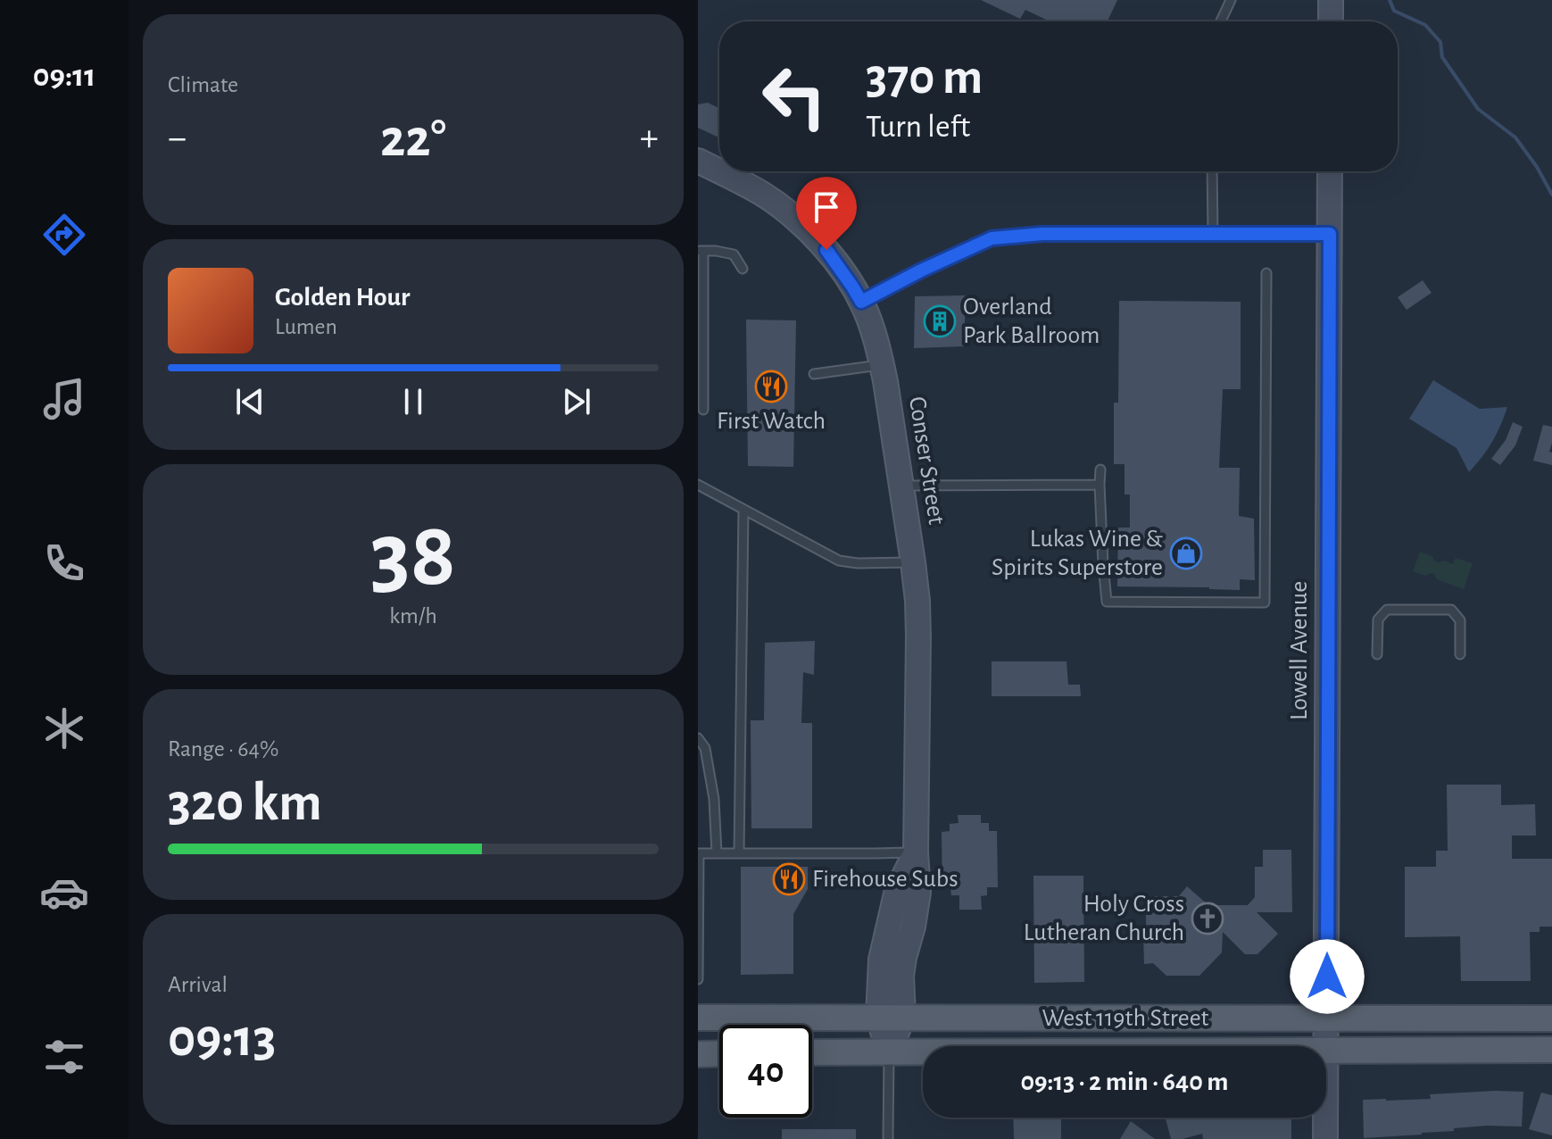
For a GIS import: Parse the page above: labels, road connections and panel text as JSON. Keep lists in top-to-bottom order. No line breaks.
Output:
{"streets":{"main road":["West 119th Street"],"street":["Conser Street","Lowell Avenue"]},"crossings":[["Conser Street","West 119th Street"],["Lowell Avenue","West 119th Street"]],"places":{"building":["Overland Park Ballroom"],"restaurant":["First Watch","Firehouse Subs"],"shop":["Lukas Wine & Spirits Superstore"],"church":["Holy Cross Lutheran Church"]},"page":{"tabs":"09:11","tile":["Climate",["38","km/h"],["Range · 64%","320 km"],["Arrival","09:13"]],"turn":["370 m","Turn left"],"heat":["−","22°","+"],"song":["Golden Hour","Lumen"],"limit":"40","trip":"09:13 · 2 min · 640 m"}}
